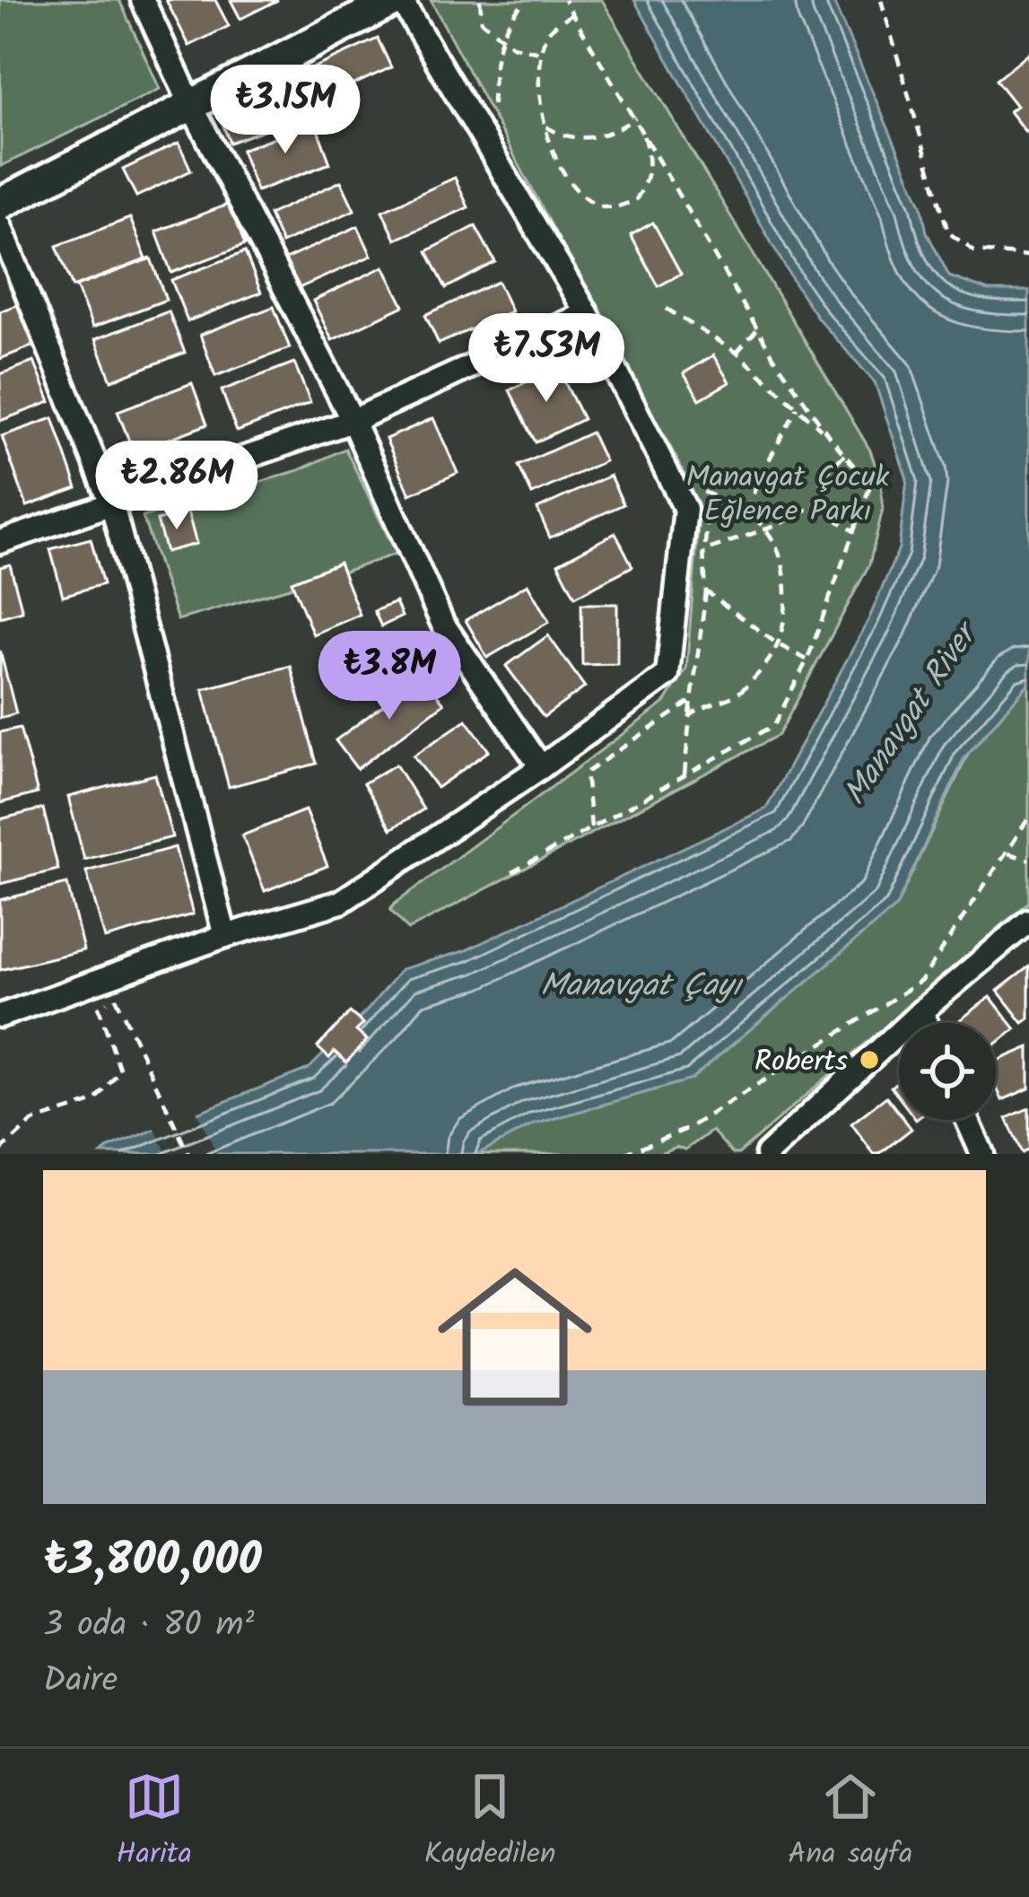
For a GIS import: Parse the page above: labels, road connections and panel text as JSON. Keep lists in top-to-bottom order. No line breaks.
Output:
{"water":["Manavgat River","Manavgat Çayı"],"parks":["Manavgat Çocuk Eğlence Parkı"],"places":["Roberts"],"page":{"price":["₺3.15M","₺7.53M","₺2.86M","₺3.8M"],"list":[{"name":"₺3,800,000","note":"3 oda · 80 m² · Daire"}],"tabs":["Harita","Kaydedilen","Ana sayfa"]}}
